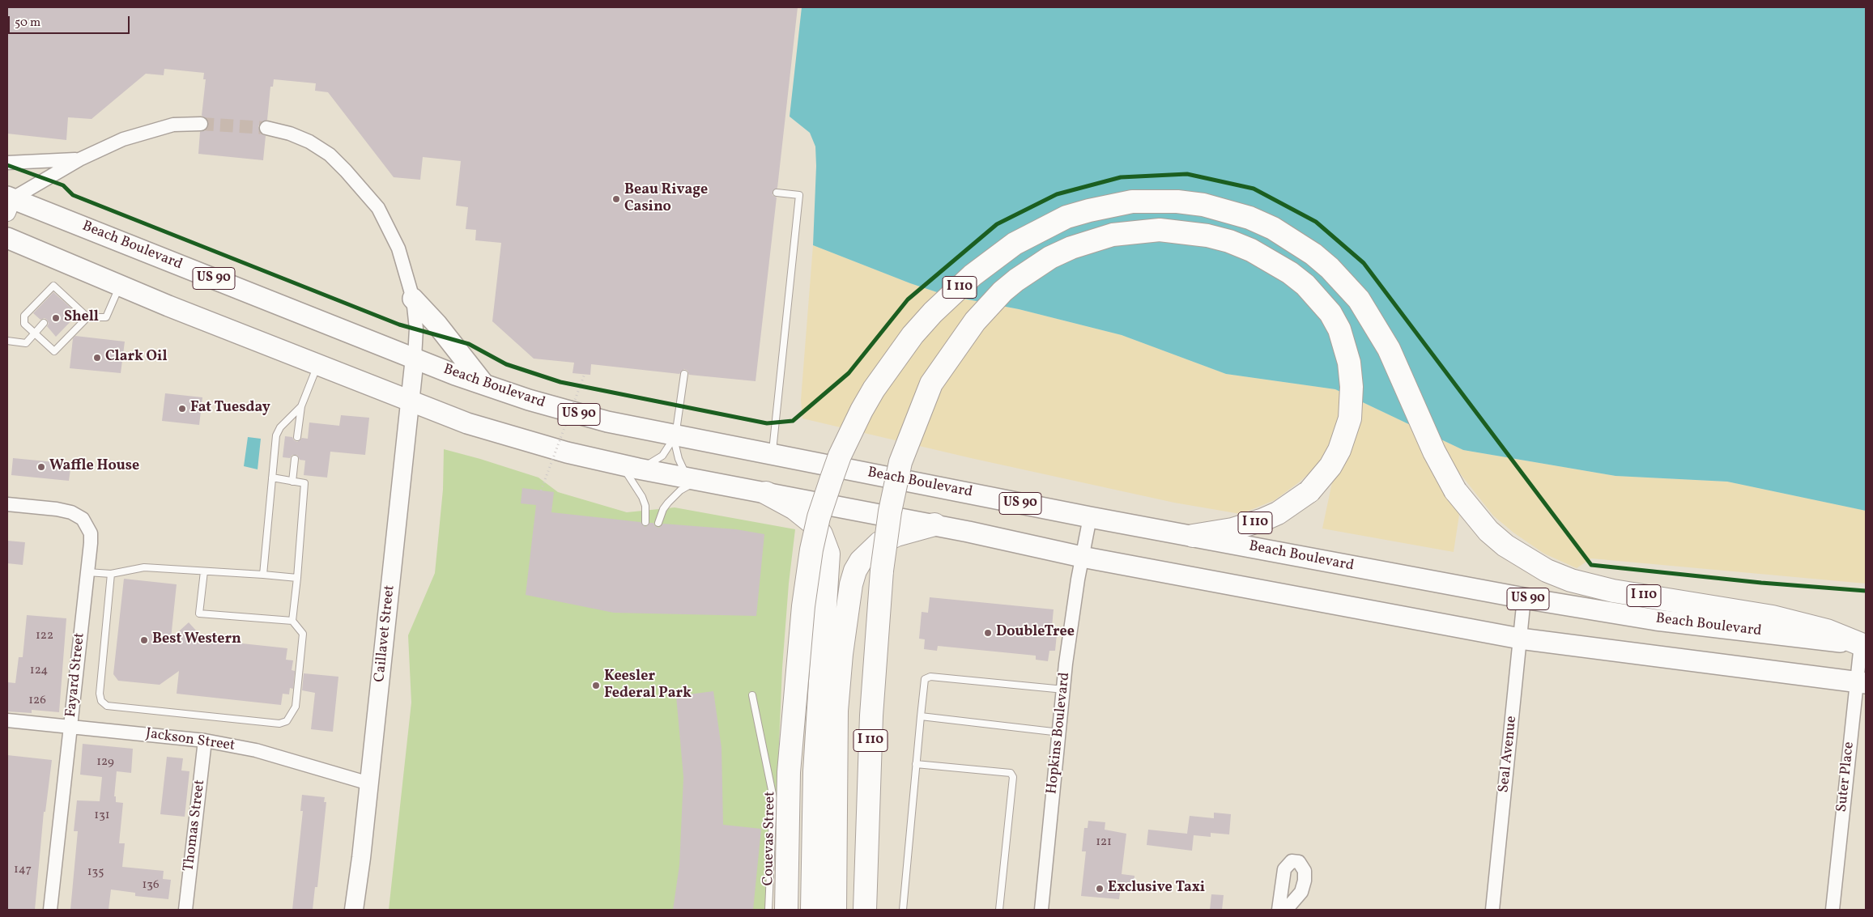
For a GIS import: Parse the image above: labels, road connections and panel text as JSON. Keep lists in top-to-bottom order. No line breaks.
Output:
{"streets":{"highway":["I 110"],"main road":["Beach Boulevard","US 90","Caillavet Street"],"street":["Fayard Street","Hopkins Boulevard","Jackson Street","Seal Avenue","Suter Place","Thomas Street"],"lane":["Couevas Street"]},"crossings":[["Beach Boulevard","I 110"],["Beach Boulevard","Caillavet Street"],["Beach Boulevard","Hopkins Boulevard"],["Beach Boulevard","Seal Avenue"],["Beach Boulevard","Suter Place"],["I 110","Suter Place"],["Caillavet Street","Jackson Street"],["Fayard Street","Jackson Street"],["Jackson Street","Thomas Street"]],"places":["Beau Rivage Casino","Shell","Clark Oil","Fat Tuesday","Waffle House","DoubleTree","Best Western","Keesler Federal Park","Exclusive Taxi"],"house_numbers":["122","124","126","129","131","121","147","135","136"],"scale_bar":"50 m"}
